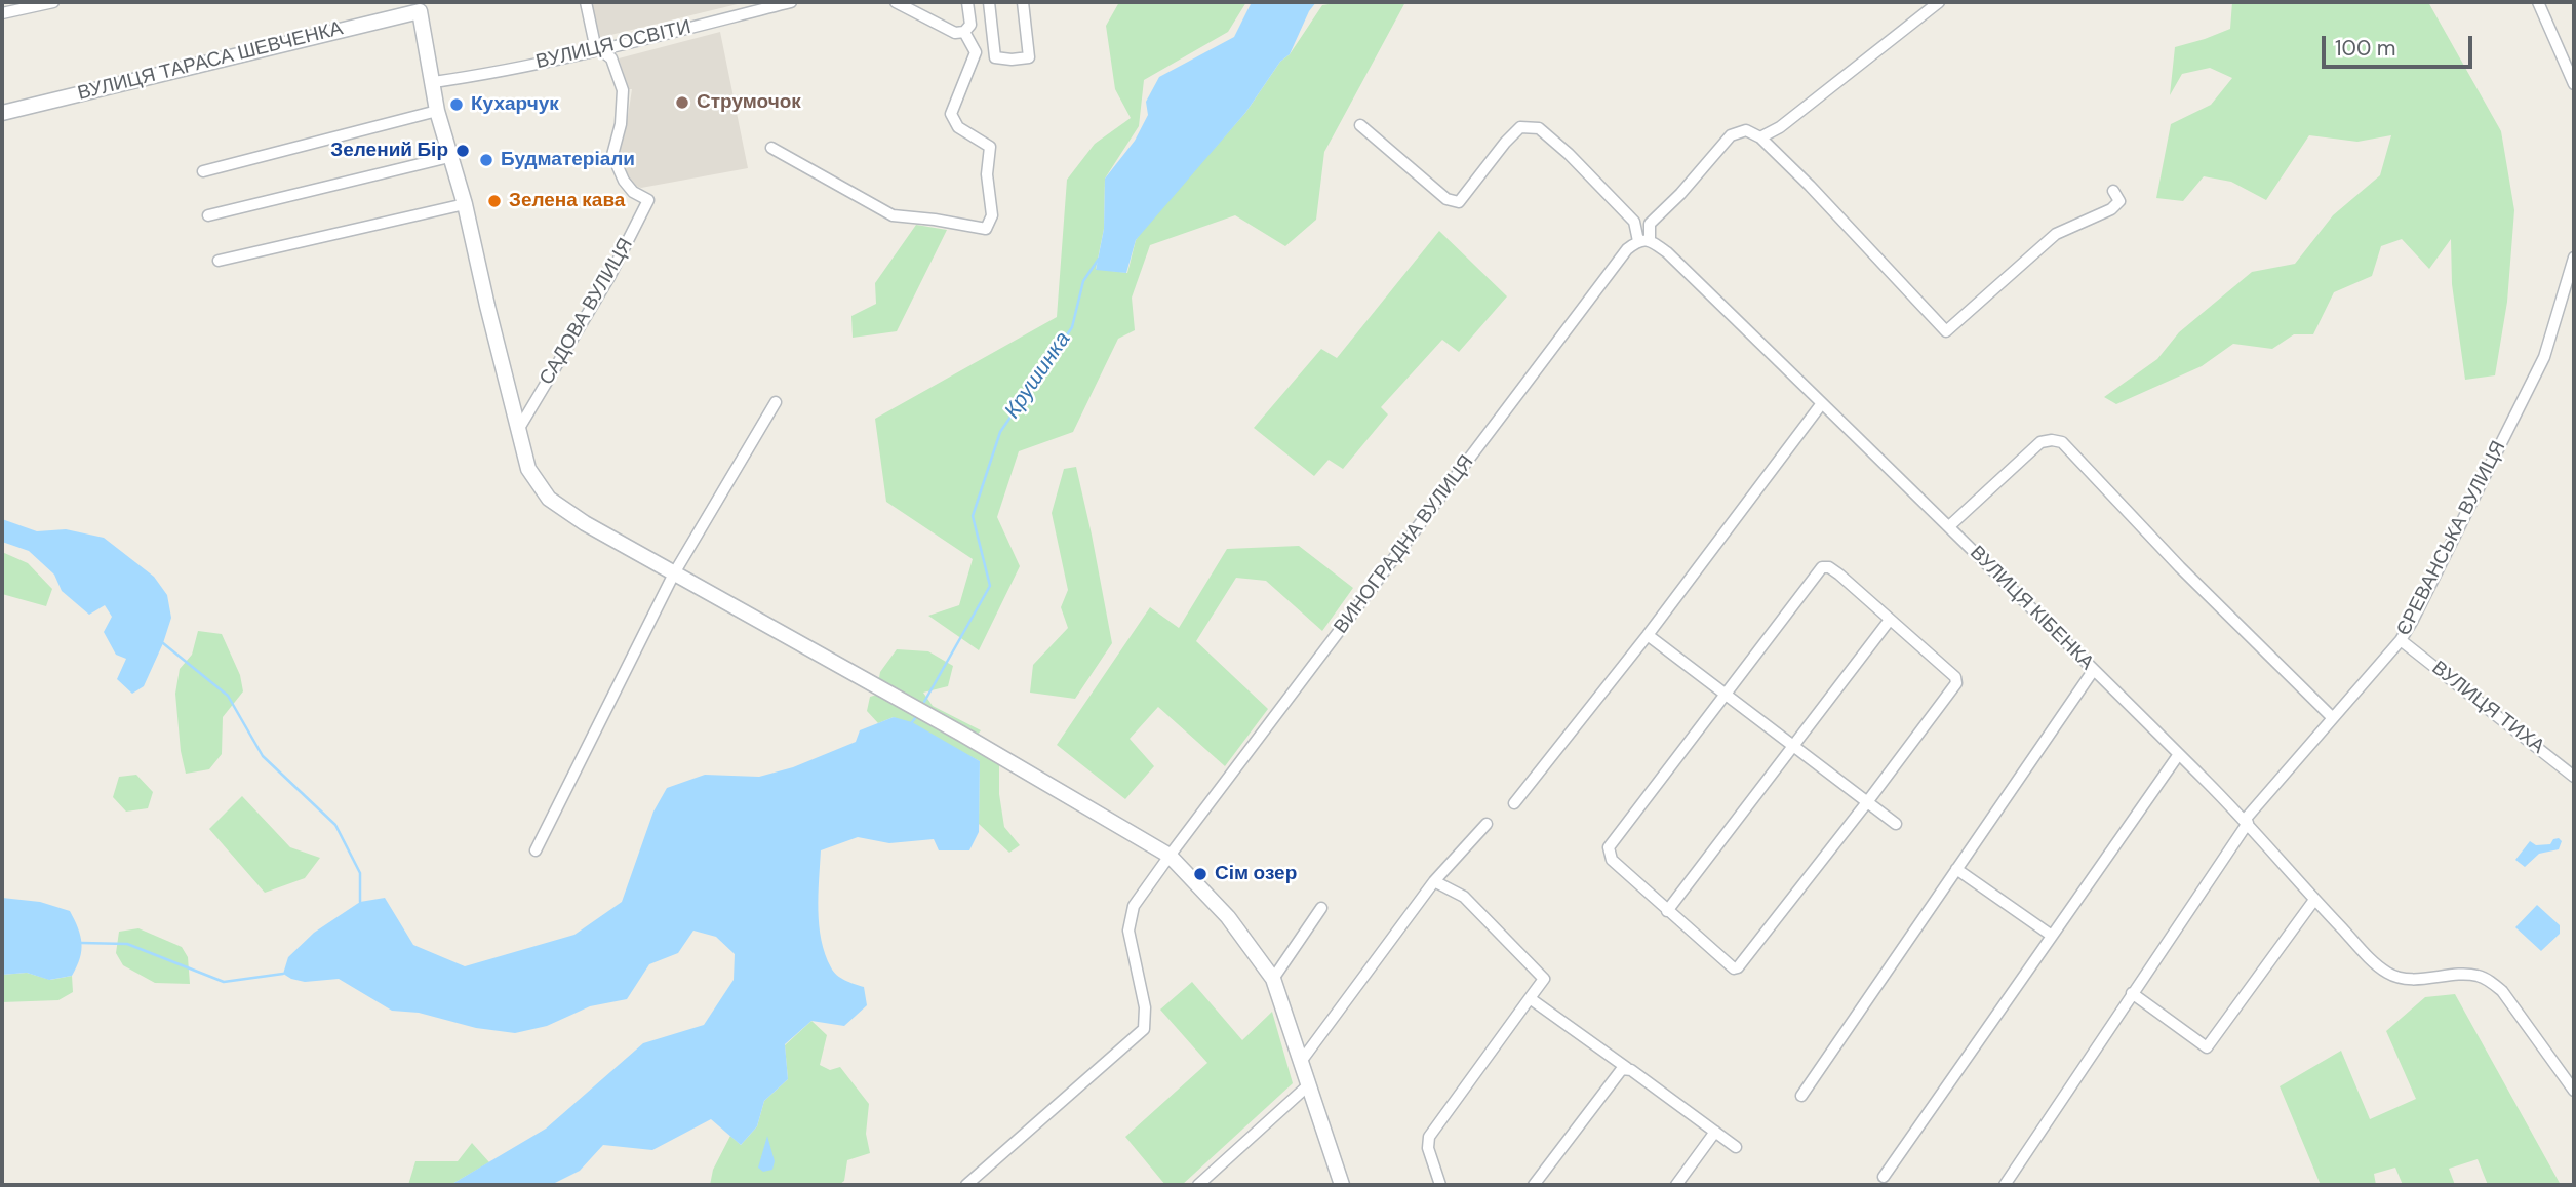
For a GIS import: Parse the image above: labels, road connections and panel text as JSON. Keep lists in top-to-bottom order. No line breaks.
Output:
{"streets":{"street":["ВУЛИЦЯ ОСВІТИ","ВУЛИЦЯ ТАРАСА ШЕВЧЕНКА","САДОВА ВУЛИЦЯ","ЄРЕВАНСЬКА ВУЛИЦЯ","ВИНОГРАДНА ВУЛИЦЯ","ВУЛИЦЯ КІБЕНКА","ВУЛИЦЯ ТИХА"]},"crossings":[["ВУЛИЦЯ ОСВІТИ","САДОВА ВУЛИЦЯ"],["ЄРЕВАНСЬКА ВУЛИЦЯ","ВУЛИЦЯ КІБЕНКА"],["ЄРЕВАНСЬКА ВУЛИЦЯ","ВУЛИЦЯ ТИХА"],["ВИНОГРАДНА ВУЛИЦЯ","ВУЛИЦЯ КІБЕНКА"]],"water":["Крушинка"],"places":["Струмочок","Кухарчук","Зелений Бір","Будматеріали","Зелена кава","Сім озер"],"scale_bar":"100 m"}
